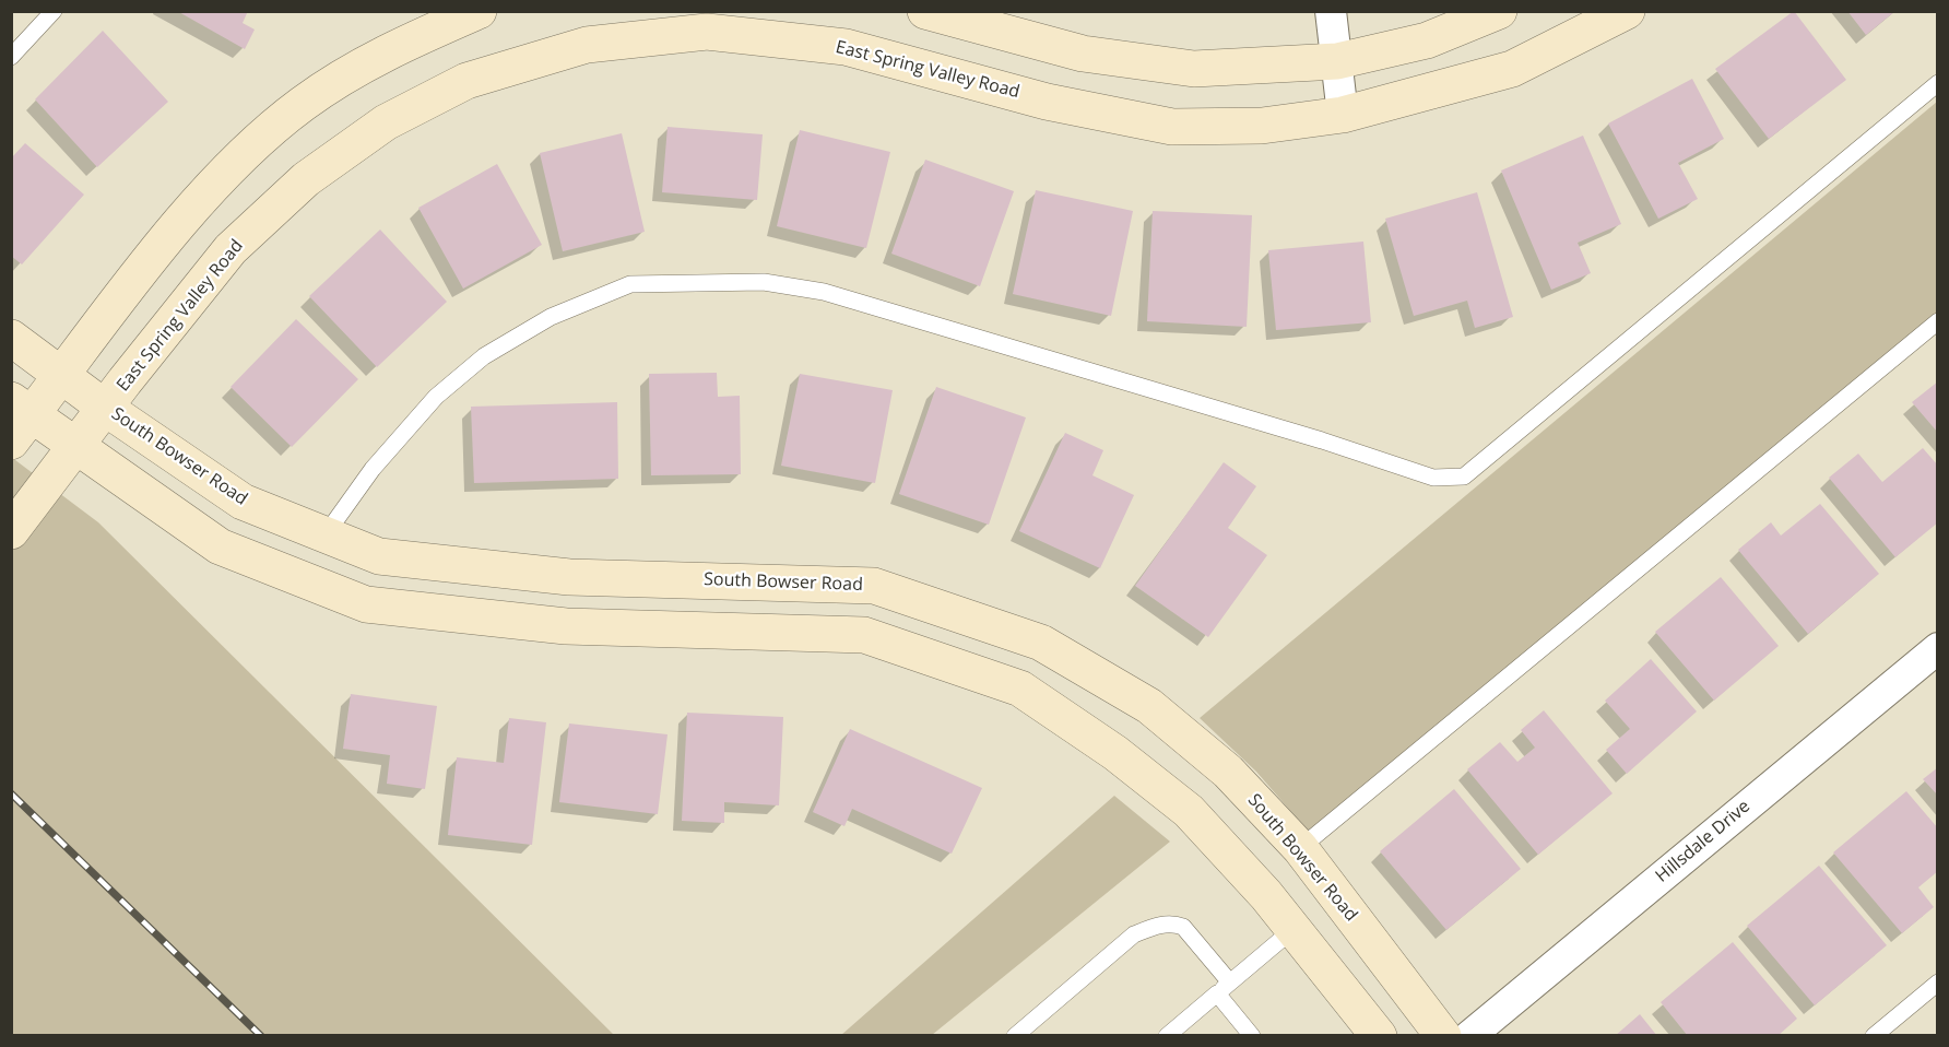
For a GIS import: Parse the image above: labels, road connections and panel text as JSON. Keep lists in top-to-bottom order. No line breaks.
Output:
{"streets":{"street":["East Spring Valley Road","South Bowser Road","Hillsdale Drive"]},"crossings":[["East Spring Valley Road","South Bowser Road"]]}
